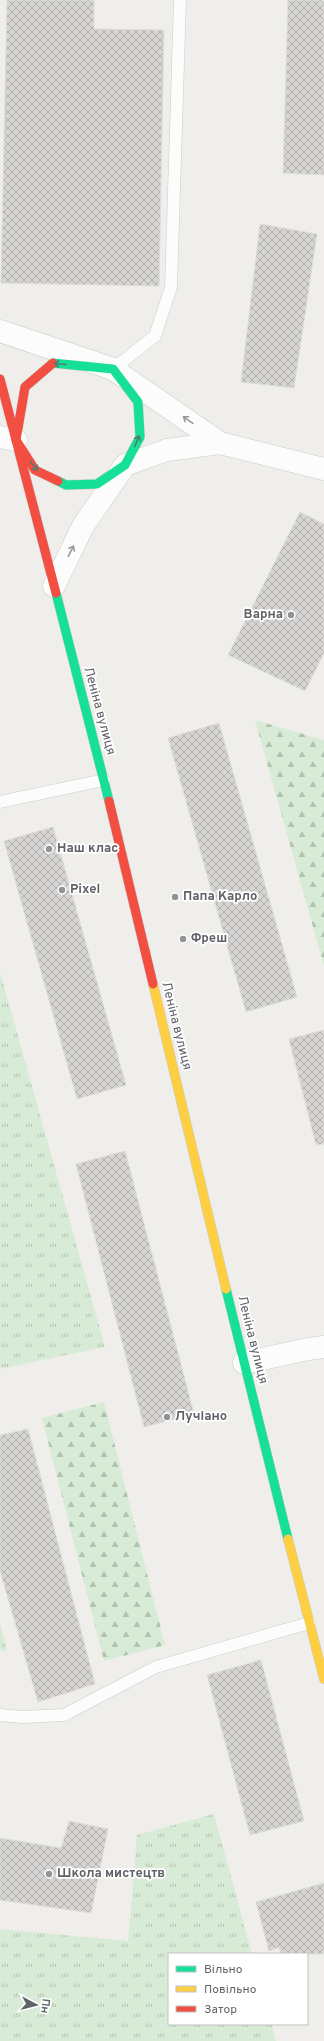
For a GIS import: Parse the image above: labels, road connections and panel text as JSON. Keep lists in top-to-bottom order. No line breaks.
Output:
{"streets":{"main road":["Леніна вулиця"]},"places":["Варна","Наш клас","Pixel","Папа Карло","Фреш","Лучіано","Школа мистецтв"],"legend":["Вільно","Повільно","Затор"],"north":"right"}
